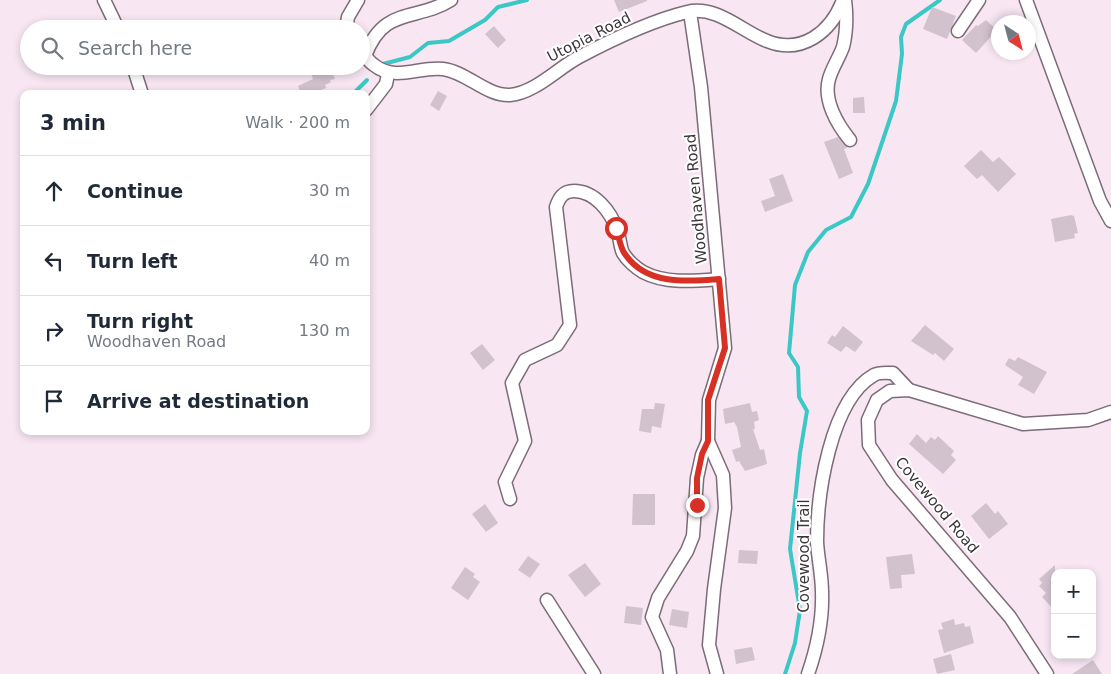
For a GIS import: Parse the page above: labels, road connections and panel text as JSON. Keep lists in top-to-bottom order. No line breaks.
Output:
{"streets":{"street":["Utopia Road","Woodhaven Road","Covewood Road","Covewood Trail"]},"crossings":[["Utopia Road","Woodhaven Road"],["Covewood Road","Covewood Trail"]],"north":"bottom right","page":{"search":"Search here","heading":["3 min","Walk · 200 m"],"list":[["Continue","30 m"],["Turn left","40 m"],["Turn right","Woodhaven Road","130 m"],"Arrive at destination"],"map_buttons":["+","−"]}}
